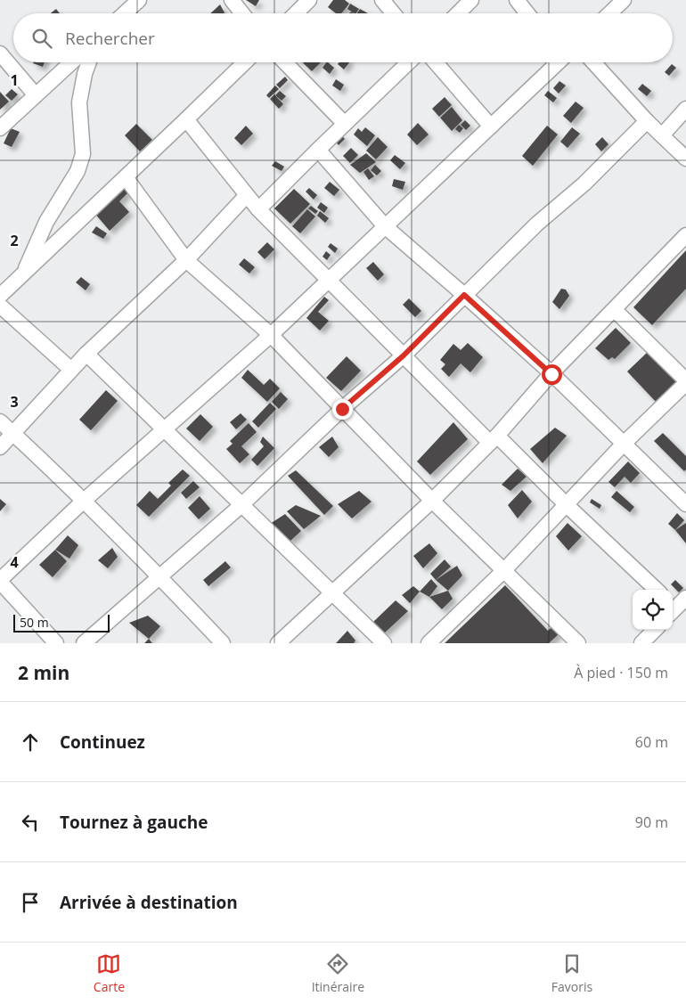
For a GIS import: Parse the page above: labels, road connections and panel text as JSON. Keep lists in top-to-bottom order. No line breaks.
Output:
{"scale_bar":"50 m","page":{"search":"Rechercher","scale":"50 m","heading":["2 min","À pied · 150 m"],"list":[["Continuez","60 m"],["Tournez à gauche","90 m"],"Arrivée à destination"],"nav":["Carte","Itinéraire","Favoris"]},"grid":{"rows":["1","2","3","4"]}}
